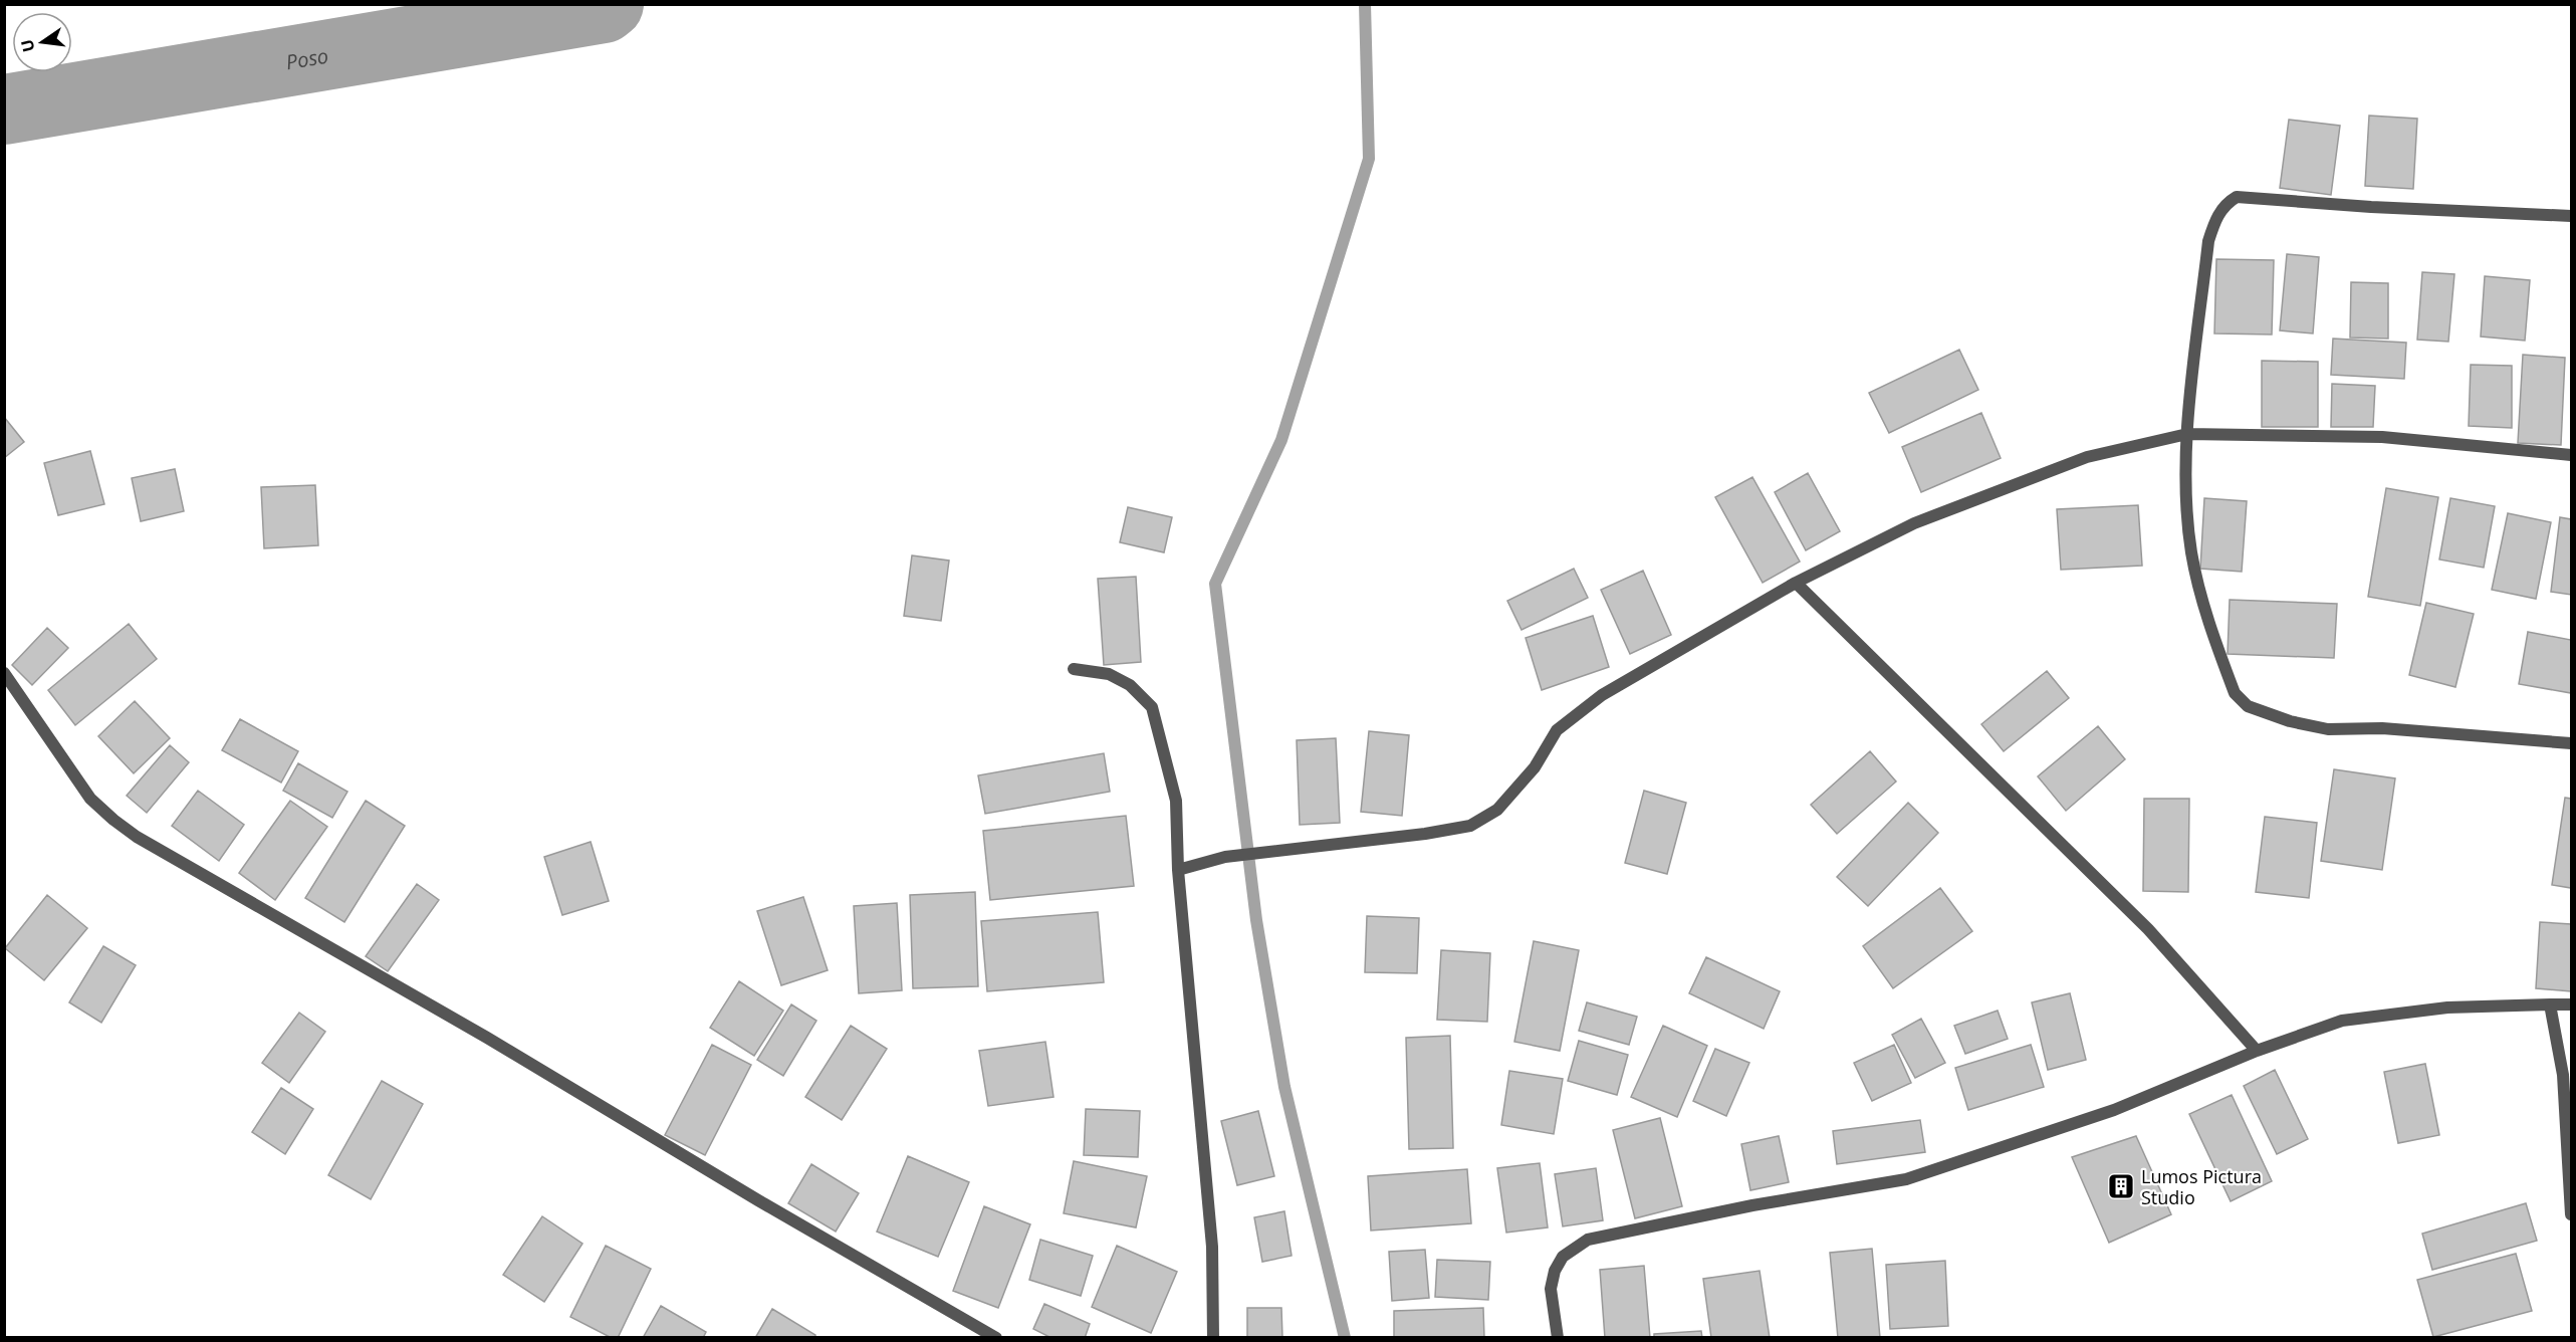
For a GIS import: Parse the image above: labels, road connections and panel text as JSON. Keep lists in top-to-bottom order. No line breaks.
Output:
{"water":["Poso"],"places":{"building":["Lumos Pictura Studio"]},"north":"left"}
